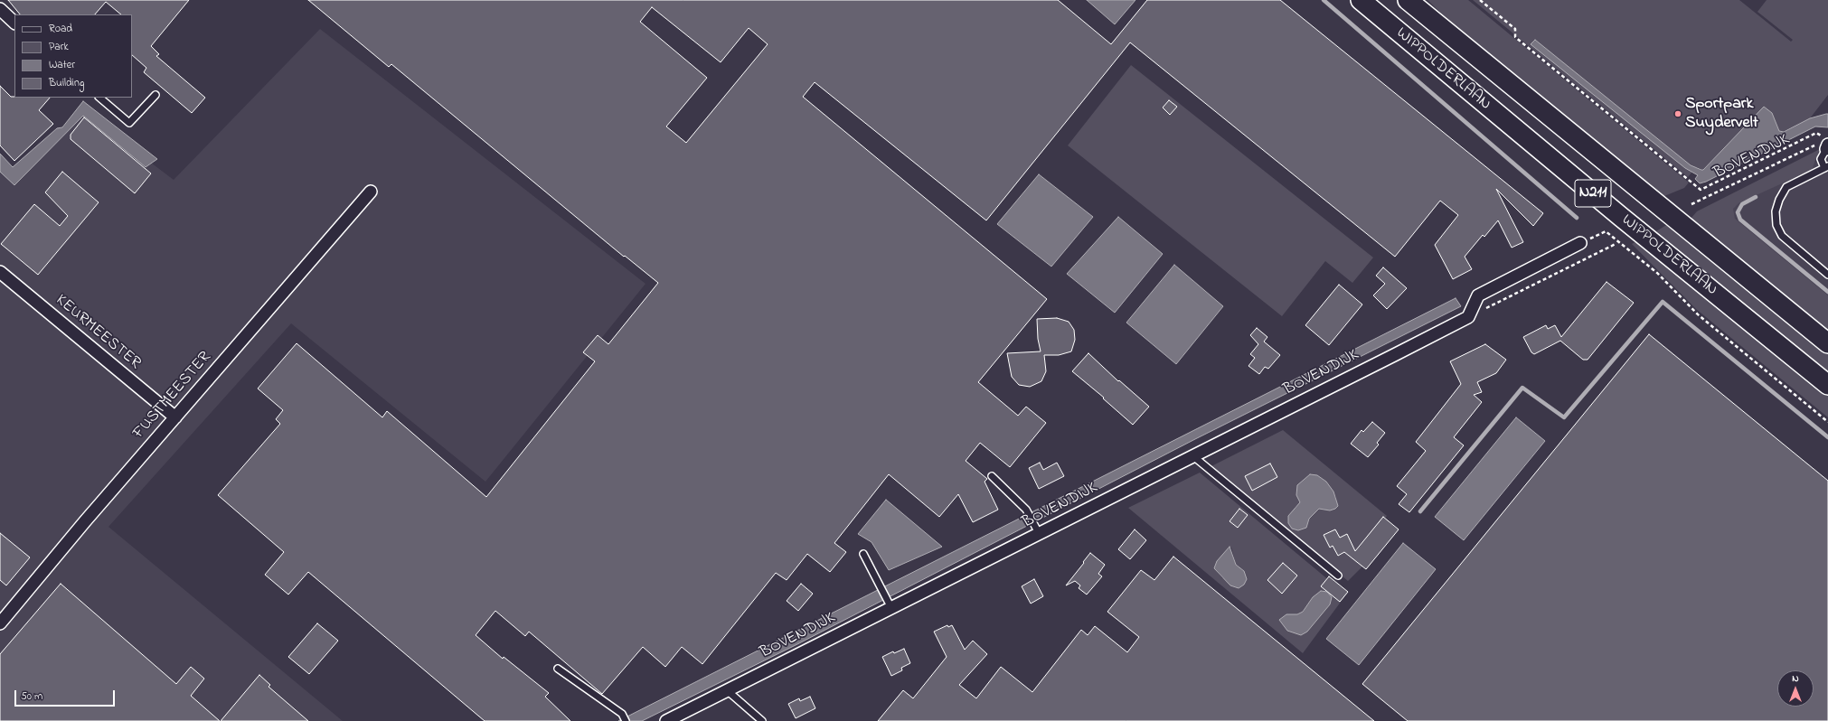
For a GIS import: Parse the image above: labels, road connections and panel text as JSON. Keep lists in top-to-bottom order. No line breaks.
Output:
{"streets":{"main road":["WIPPOLDERLAAN","N211"],"street":["BOVENDIJK","KEURMEESTER","FUSTMEESTER"]},"crossings":[["KEURMEESTER","FUSTMEESTER"]],"places":["Sportpark Suydervelt"],"legend":["Road","Park","Water","Building"],"scale_bar":"50 m","north":"top"}
